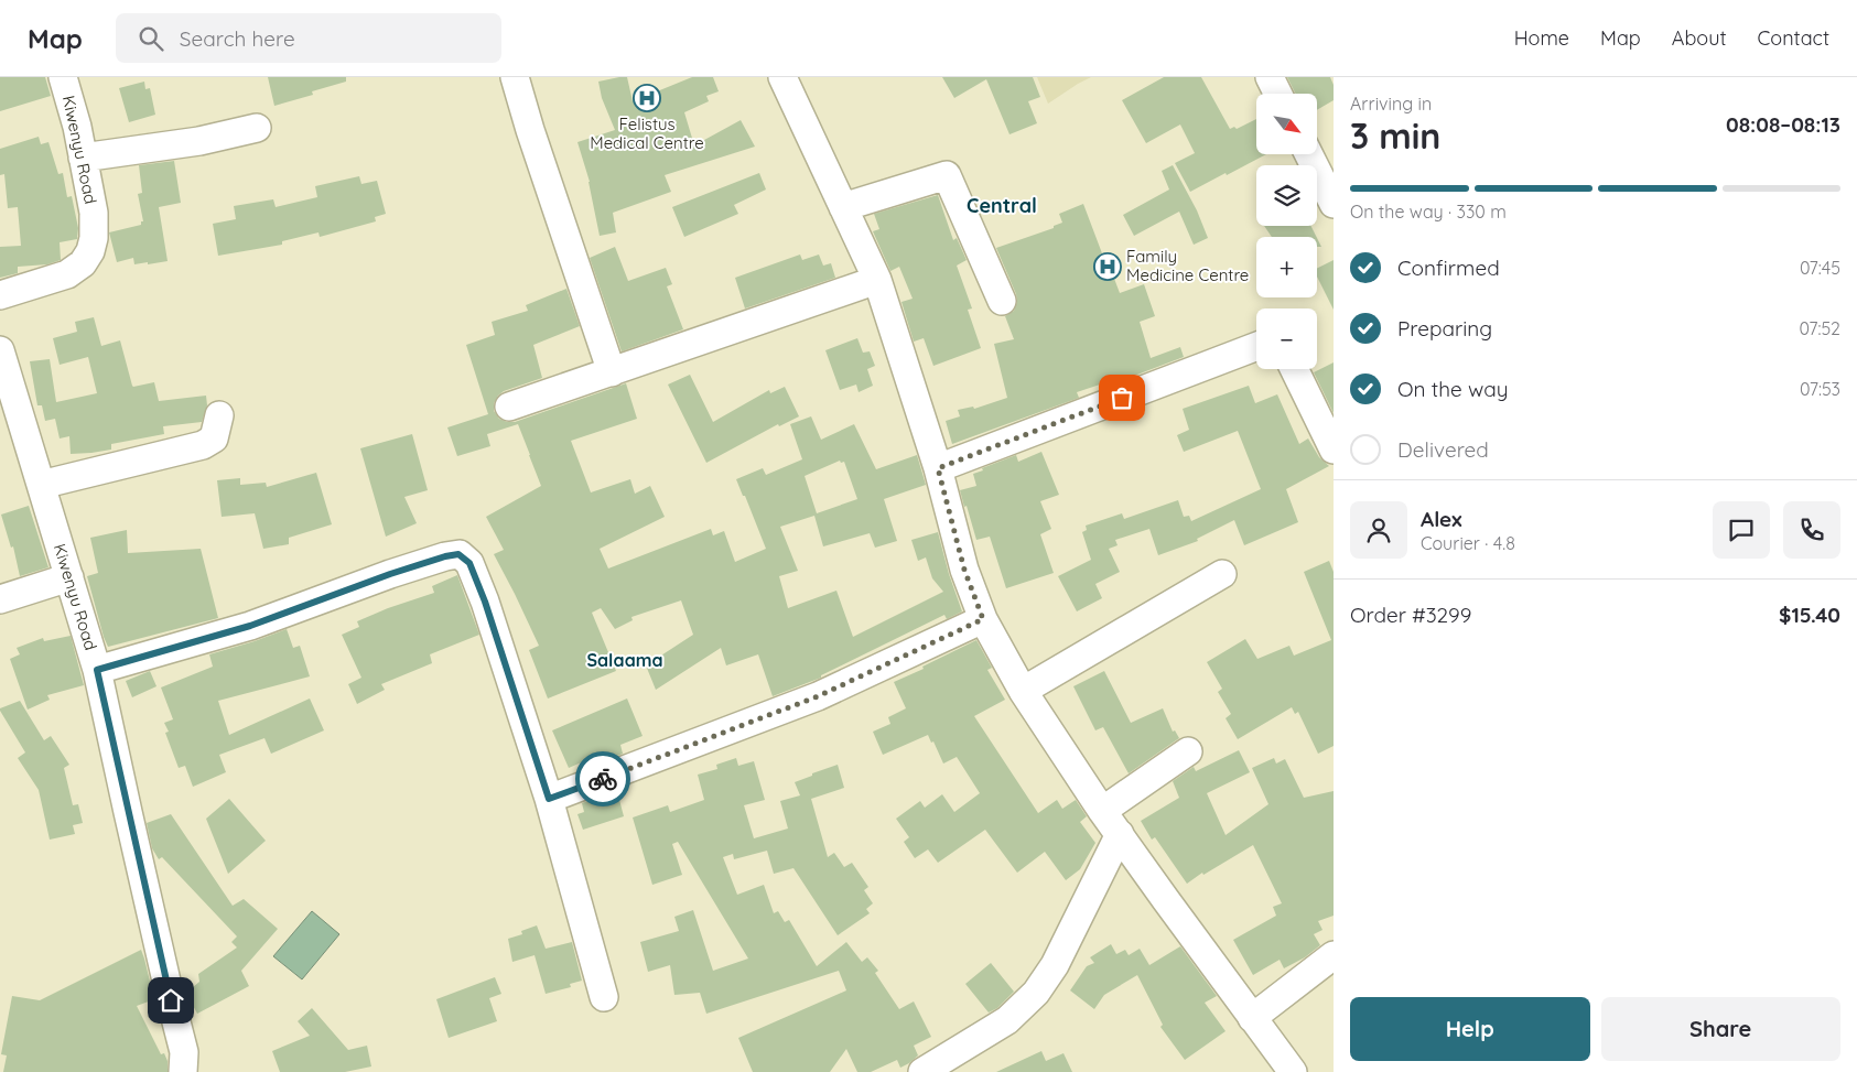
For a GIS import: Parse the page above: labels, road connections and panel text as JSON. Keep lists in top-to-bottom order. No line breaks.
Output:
{"streets":{"street":["Kiwenyu Road"]},"districts":["Central","Salaama"],"places":{"hospital":["Felistus Medical Centre","Family Medicine Centre"]},"north":"bottom right","page":{"header":"Map","search":"Search here","nav":["Home","Map","About","Contact"],"heading":["3 min","Arriving in","08:08–08:13"],"panel":["Alex","Courier · 4.8","Order #3299","$15.40"],"map_buttons":["+","−"],"bar":"On the way · 330 m","list":[["Confirmed","07:45"],["Preparing","07:52"],["On the way","07:53"],"Delivered"],"buttons":["Help","Share"]}}
